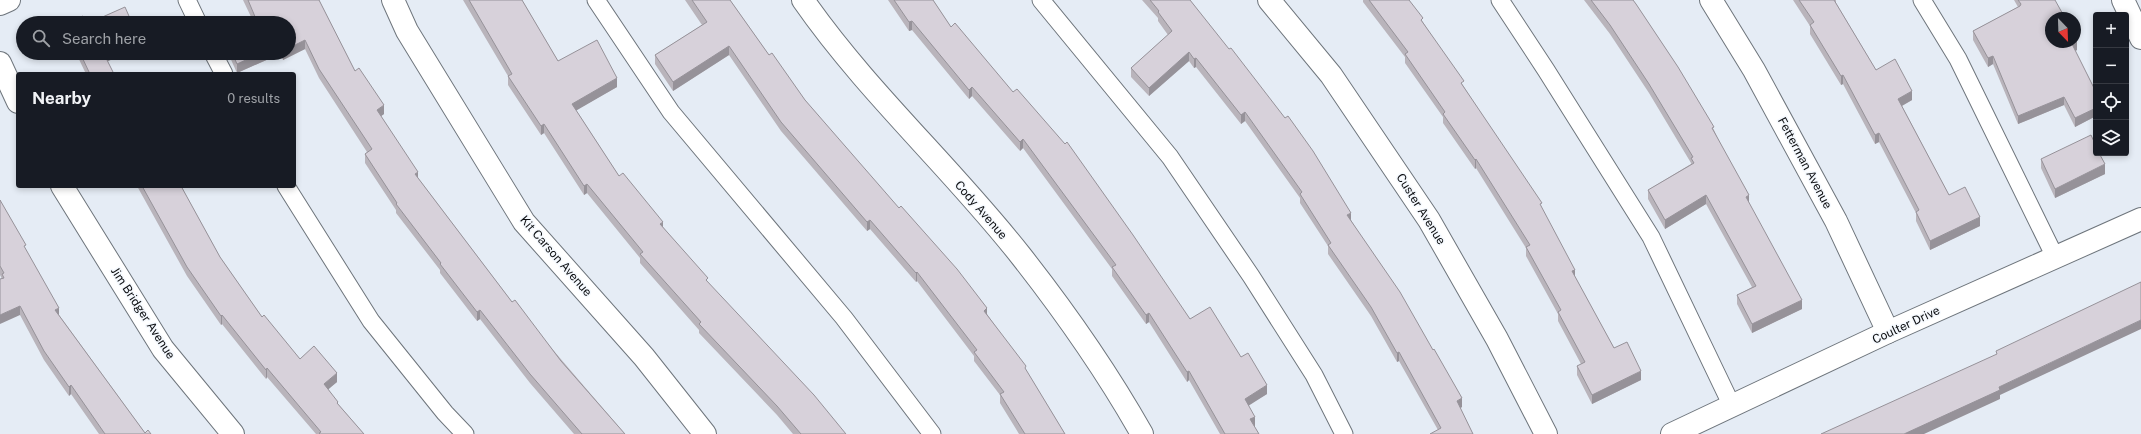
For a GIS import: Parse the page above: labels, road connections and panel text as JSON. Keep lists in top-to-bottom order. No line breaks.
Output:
{"streets":{"street":["Fetterman Avenue","Custer Avenue","Cody Avenue","Kit Carson Avenue","Jim Bridger Avenue","Coulter Drive"]},"crossings":[["Fetterman Avenue","Coulter Drive"]],"north":"bottom right","page":{"map_buttons":["+","−"],"search":"Search here","heading":["Nearby","0 results"]}}
